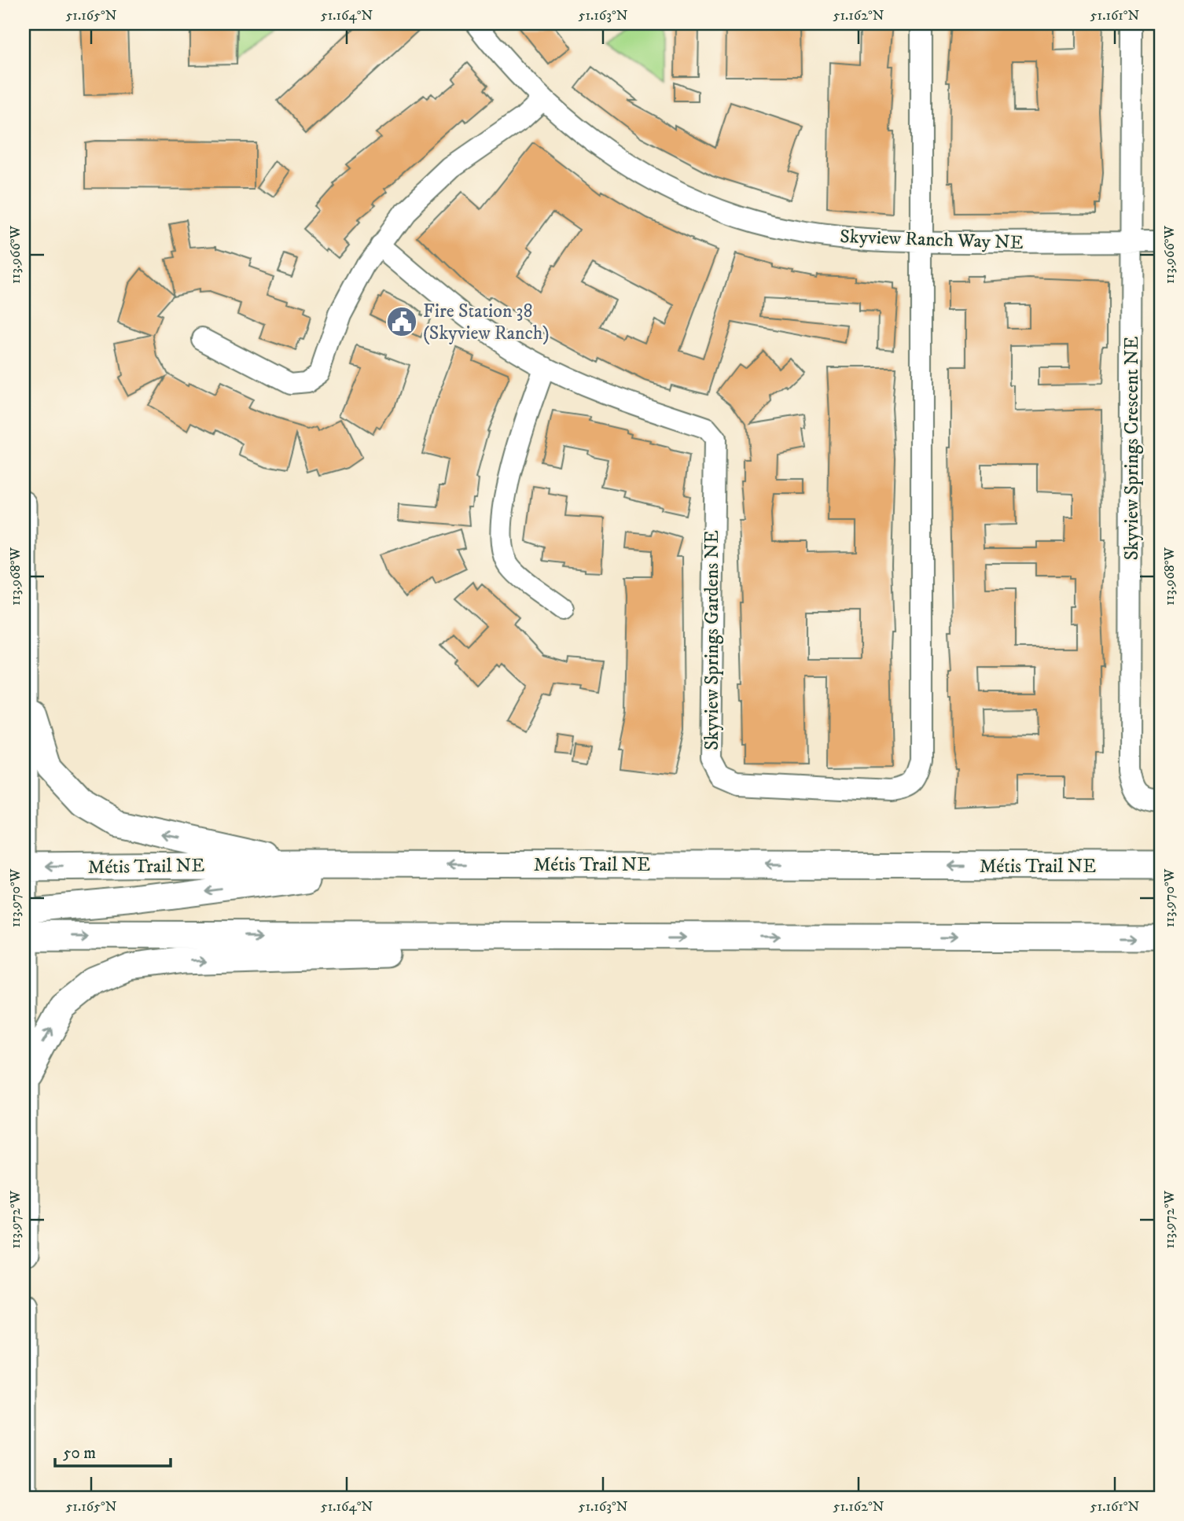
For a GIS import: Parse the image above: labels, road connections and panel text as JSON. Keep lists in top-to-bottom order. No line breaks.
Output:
{"streets":{"main road":["Métis Trail NE"],"street":["Skyview Ranch Way NE","Skyview Springs Crescent NE","Skyview Springs Gardens NE"]},"crossings":[["Skyview Ranch Way NE","Skyview Springs Crescent NE"],["Skyview Ranch Way NE","Skyview Springs Gardens NE"]],"places":{"public building":["Fire Station 38 (Skyview Ranch)"]},"scale_bar":"50 m","coordinates":["51.165°N","51.164°N","51.163°N","51.162°N","51.161°N","113.966°W","113.968°W","113.970°W","113.972°W"]}
